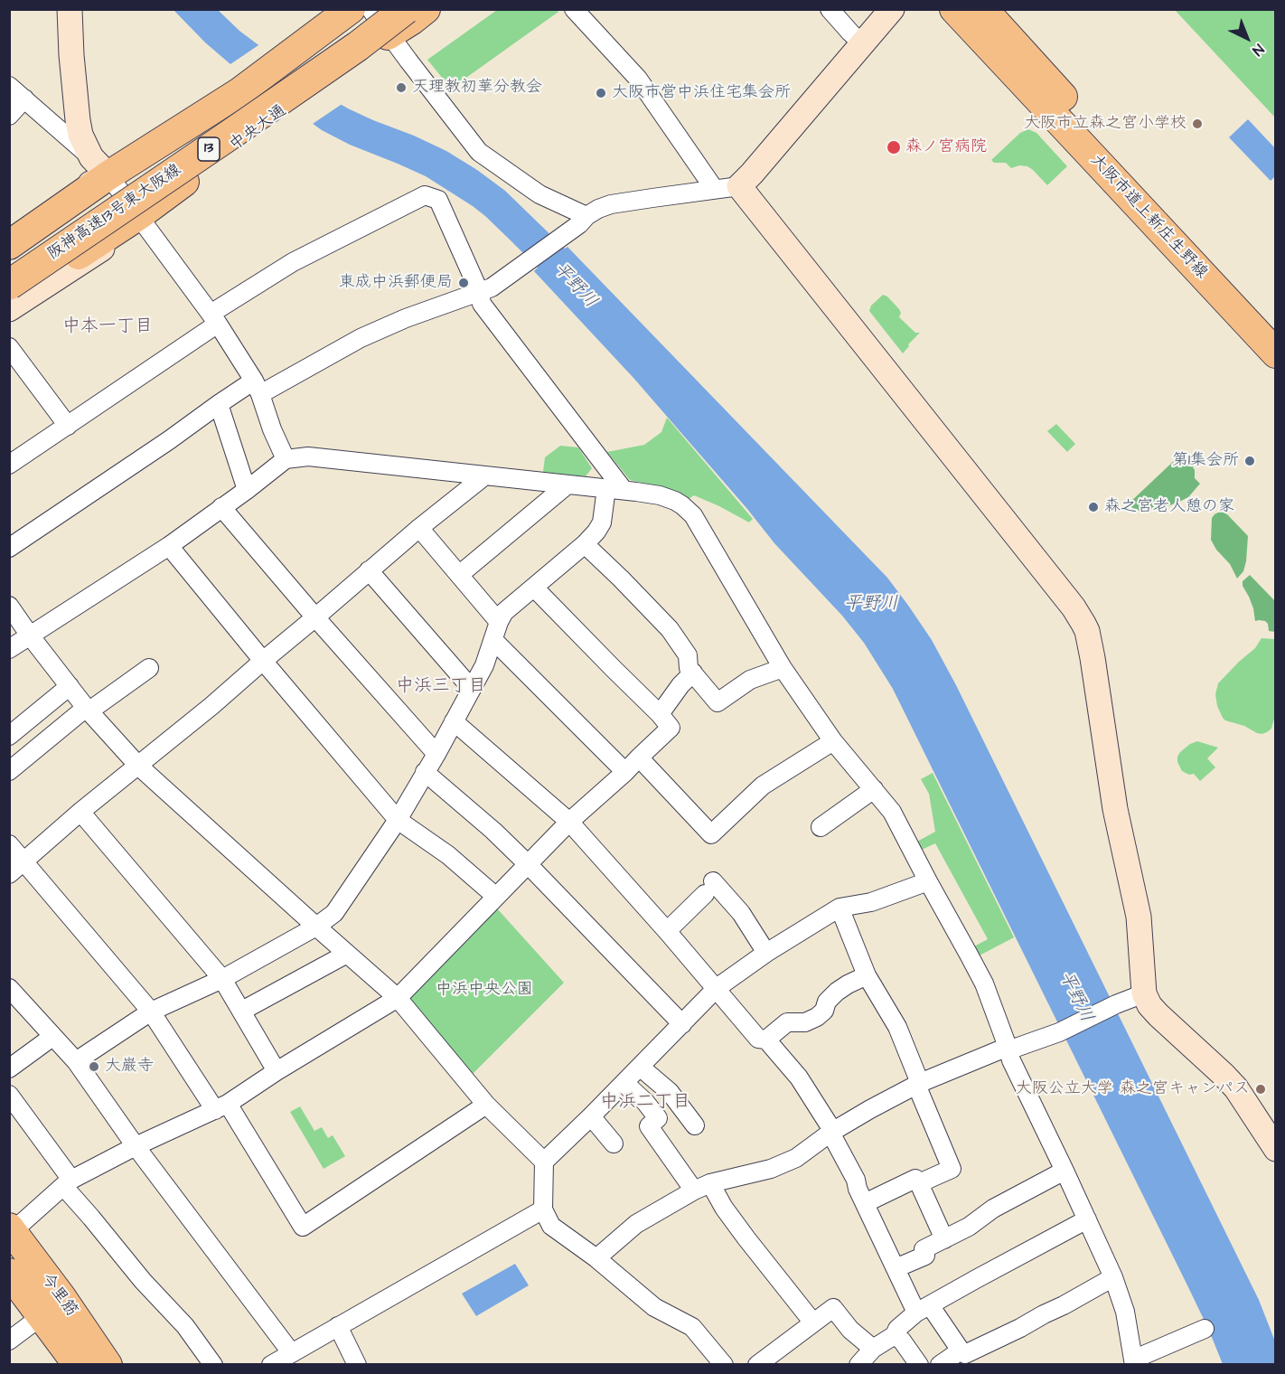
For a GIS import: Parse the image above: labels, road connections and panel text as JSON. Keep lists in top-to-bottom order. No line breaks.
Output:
{"streets":{"highway":["13","阪神高速13号東大阪線"],"main road":["中央大通","大阪市道上新庄生野線","今里筋"]},"districts":["中本一丁目","中浜三丁目","中浜二丁目"],"water":["平野川"],"parks":["中浜中央公園"],"places":["天理教初華分教会","大阪市営中浜住宅集会所","大阪市立森之宮小学校","森ノ宮病院","東成中浜郵便局","第1集会所","森之宮老人憩の家","大巌寺","大阪公立大学 森之宮キャンパス"],"north":"bottom right"}
